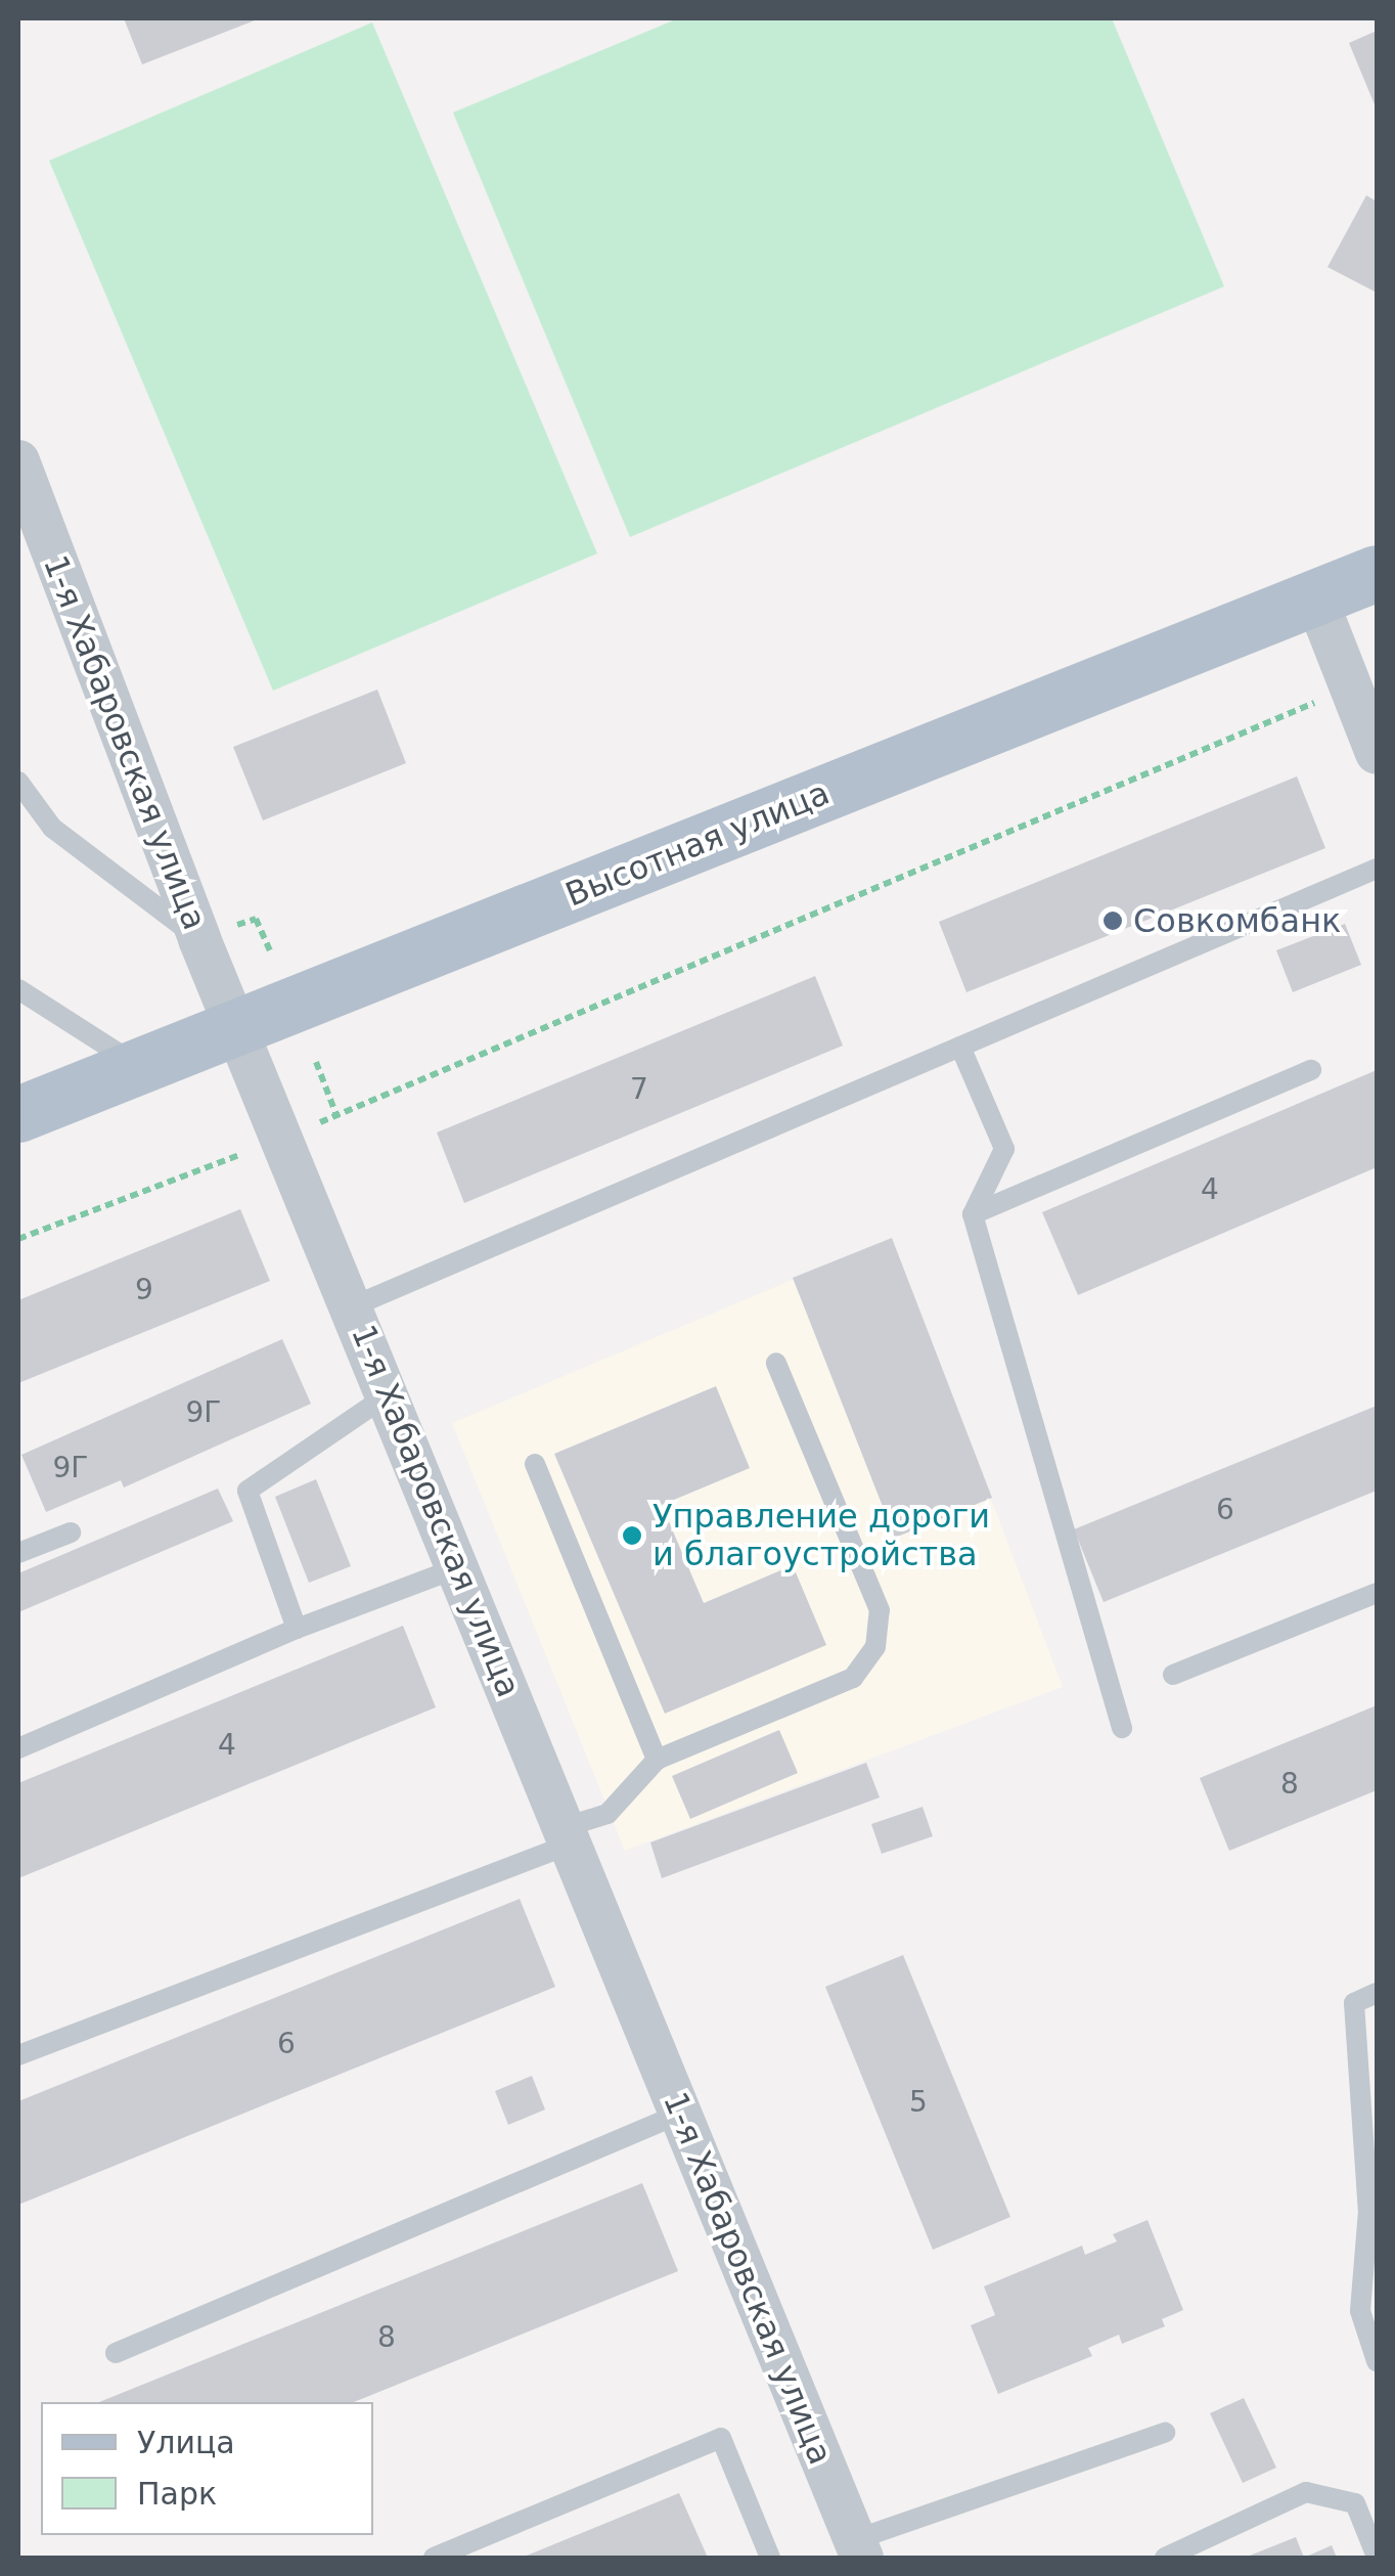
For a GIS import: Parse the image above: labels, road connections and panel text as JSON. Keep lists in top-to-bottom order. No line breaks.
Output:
{"streets":{"main road":["Высотная улица"],"street":["1-я Хабаровская улица"]},"crossings":[["1-я Хабаровская улица","Высотная улица"]],"places":["Совкомбанк","Управление дороги и благоустройства"],"house_numbers":["7","4","9","9Г","9Г","6","4","8","6","5","8"],"legend":["Улица","Парк"]}
